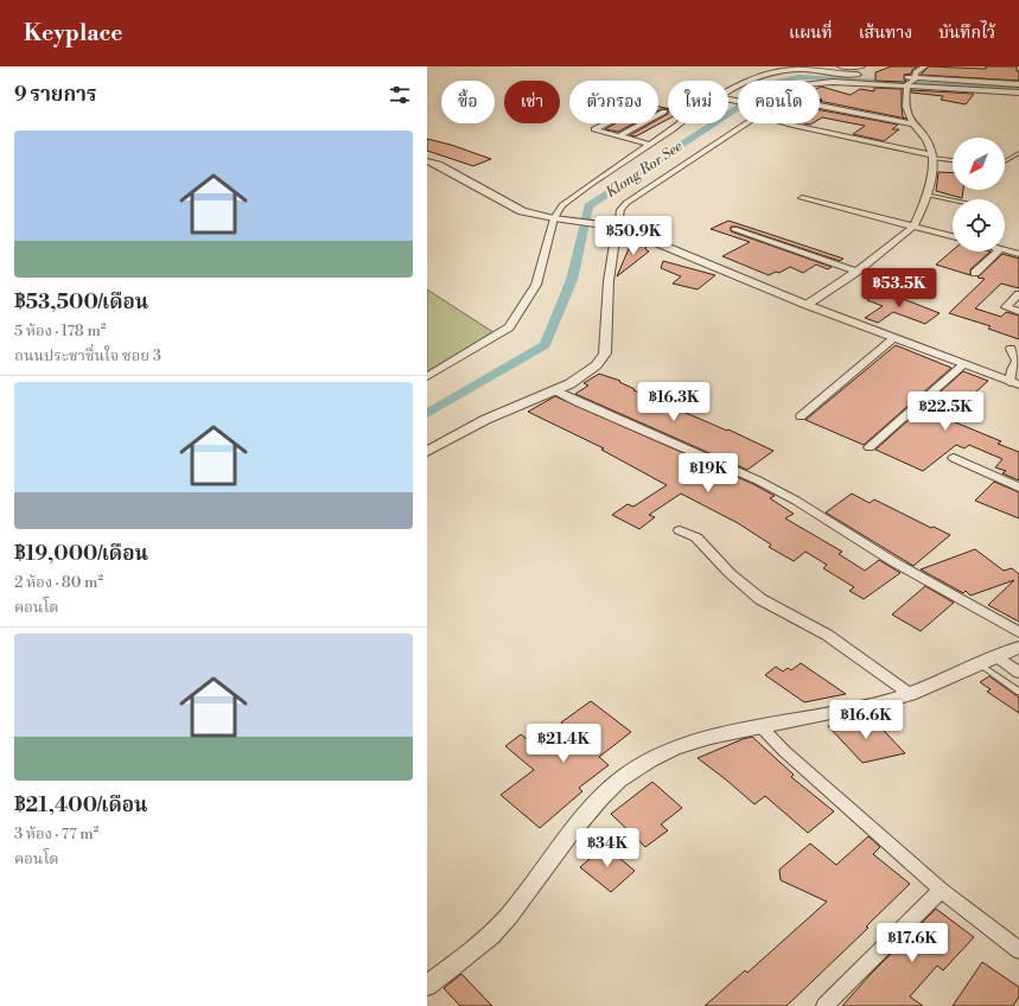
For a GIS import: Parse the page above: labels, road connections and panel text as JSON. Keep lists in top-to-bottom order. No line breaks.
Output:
{"water":["Klong Ror See"],"north":"bottom left","page":{"header":"Keyplace","nav":["แผนที่","เส้นทาง","บันทึกไว้"],"heading":"9 รายการ","chip":["ซื้อ","เช่า","ตัวกรอง","ใหม่","คอนโด"],"list":[{"name":"฿53,500/เดือน","note":"5 ห้อง · 178 m² · ถนนประชาชื่นใจ ซอย 3"},{"name":"฿19,000/เดือน","note":"2 ห้อง · 80 m² · คอนโด"},{"name":"฿21,400/เดือน","note":"3 ห้อง · 77 m² · คอนโด"}],"price":["฿50.9K","฿53.5K","฿16.3K","฿22.5K","฿19K","฿16.6K","฿21.4K","฿34K","฿17.6K"]}}
